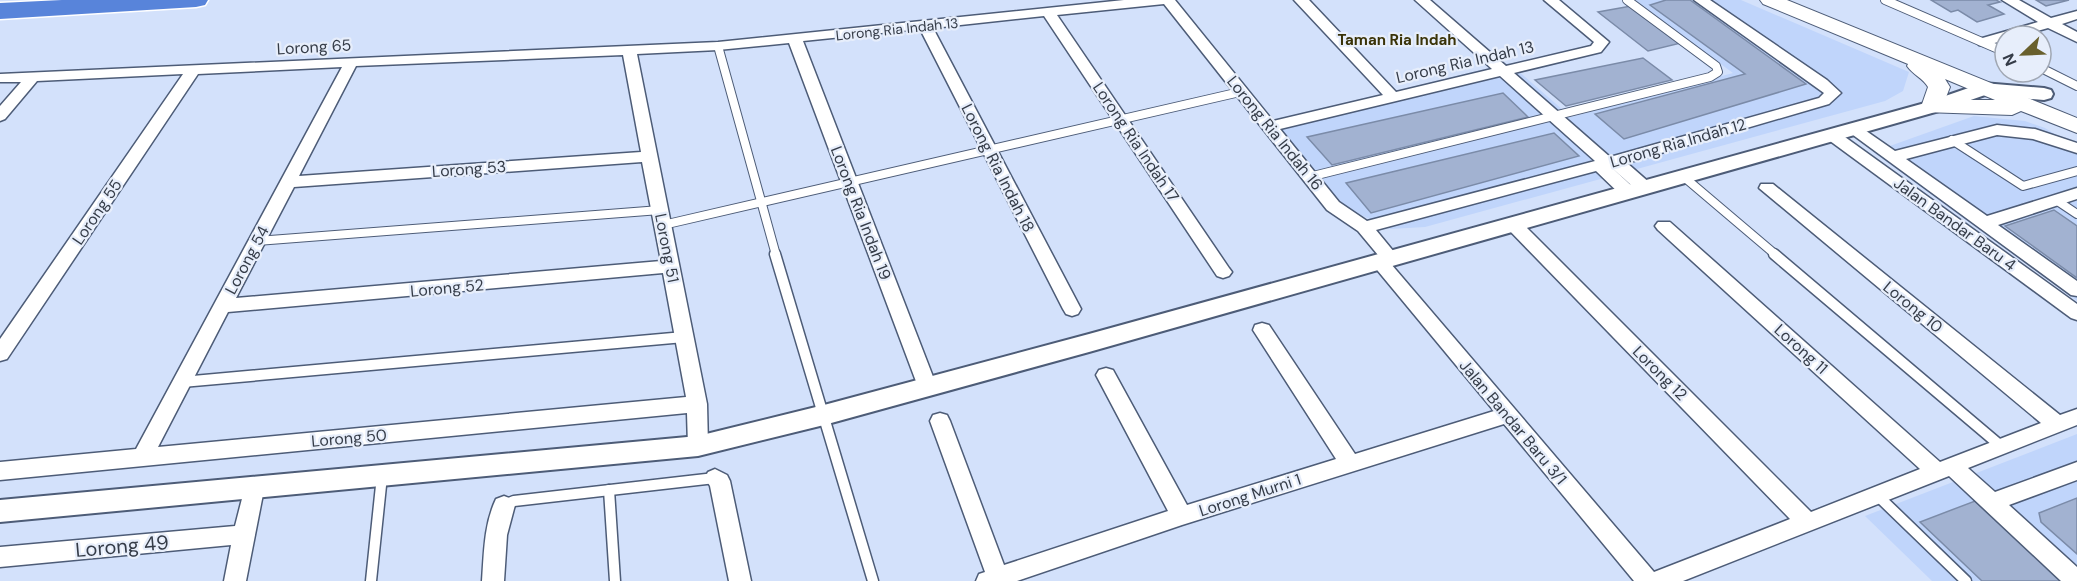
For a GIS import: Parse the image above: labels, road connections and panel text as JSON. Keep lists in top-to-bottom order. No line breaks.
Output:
{"streets":{"street":["Lorong Ria Indah 13","Lorong 65","Lorong Ria Indah 16","Lorong Ria Indah 17","Lorong Ria Indah 12","Lorong Ria Indah 18","Lorong 53","Lorong 55","Lorong Ria Indah 19","Jalan Bandar Baru 4","Lorong 51","Lorong 54","Lorong 52","Lorong 10","Lorong 11","Lorong 12","Jalan Bandar Baru 3/1","Lorong 50","Lorong Murni 1","Lorong 49"]},"crossings":[["Lorong Ria Indah 13","Lorong 65"],["Lorong Ria Indah 13","Lorong Ria Indah 16"],["Lorong Ria Indah 13","Lorong Ria Indah 17"],["Lorong Ria Indah 13","Lorong Ria Indah 18"],["Lorong Ria Indah 13","Lorong Ria Indah 19"],["Lorong Ria Indah 13","Lorong 51"],["Lorong 65","Lorong 55"],["Lorong 65","Lorong 51"],["Lorong 65","Lorong 54"],["Lorong Ria Indah 16","Lorong Ria Indah 12"],["Lorong Ria Indah 16","Jalan Bandar Baru 3/1"],["Lorong 53","Lorong 51"],["Lorong 53","Lorong 54"],["Lorong 51","Lorong 52"],["Lorong 51","Lorong 50"],["Lorong 54","Lorong 52"],["Lorong 54","Lorong 50"],["Jalan Bandar Baru 3/1","Lorong Murni 1"]],"districts":["Taman Ria Indah"],"north":"bottom left"}
